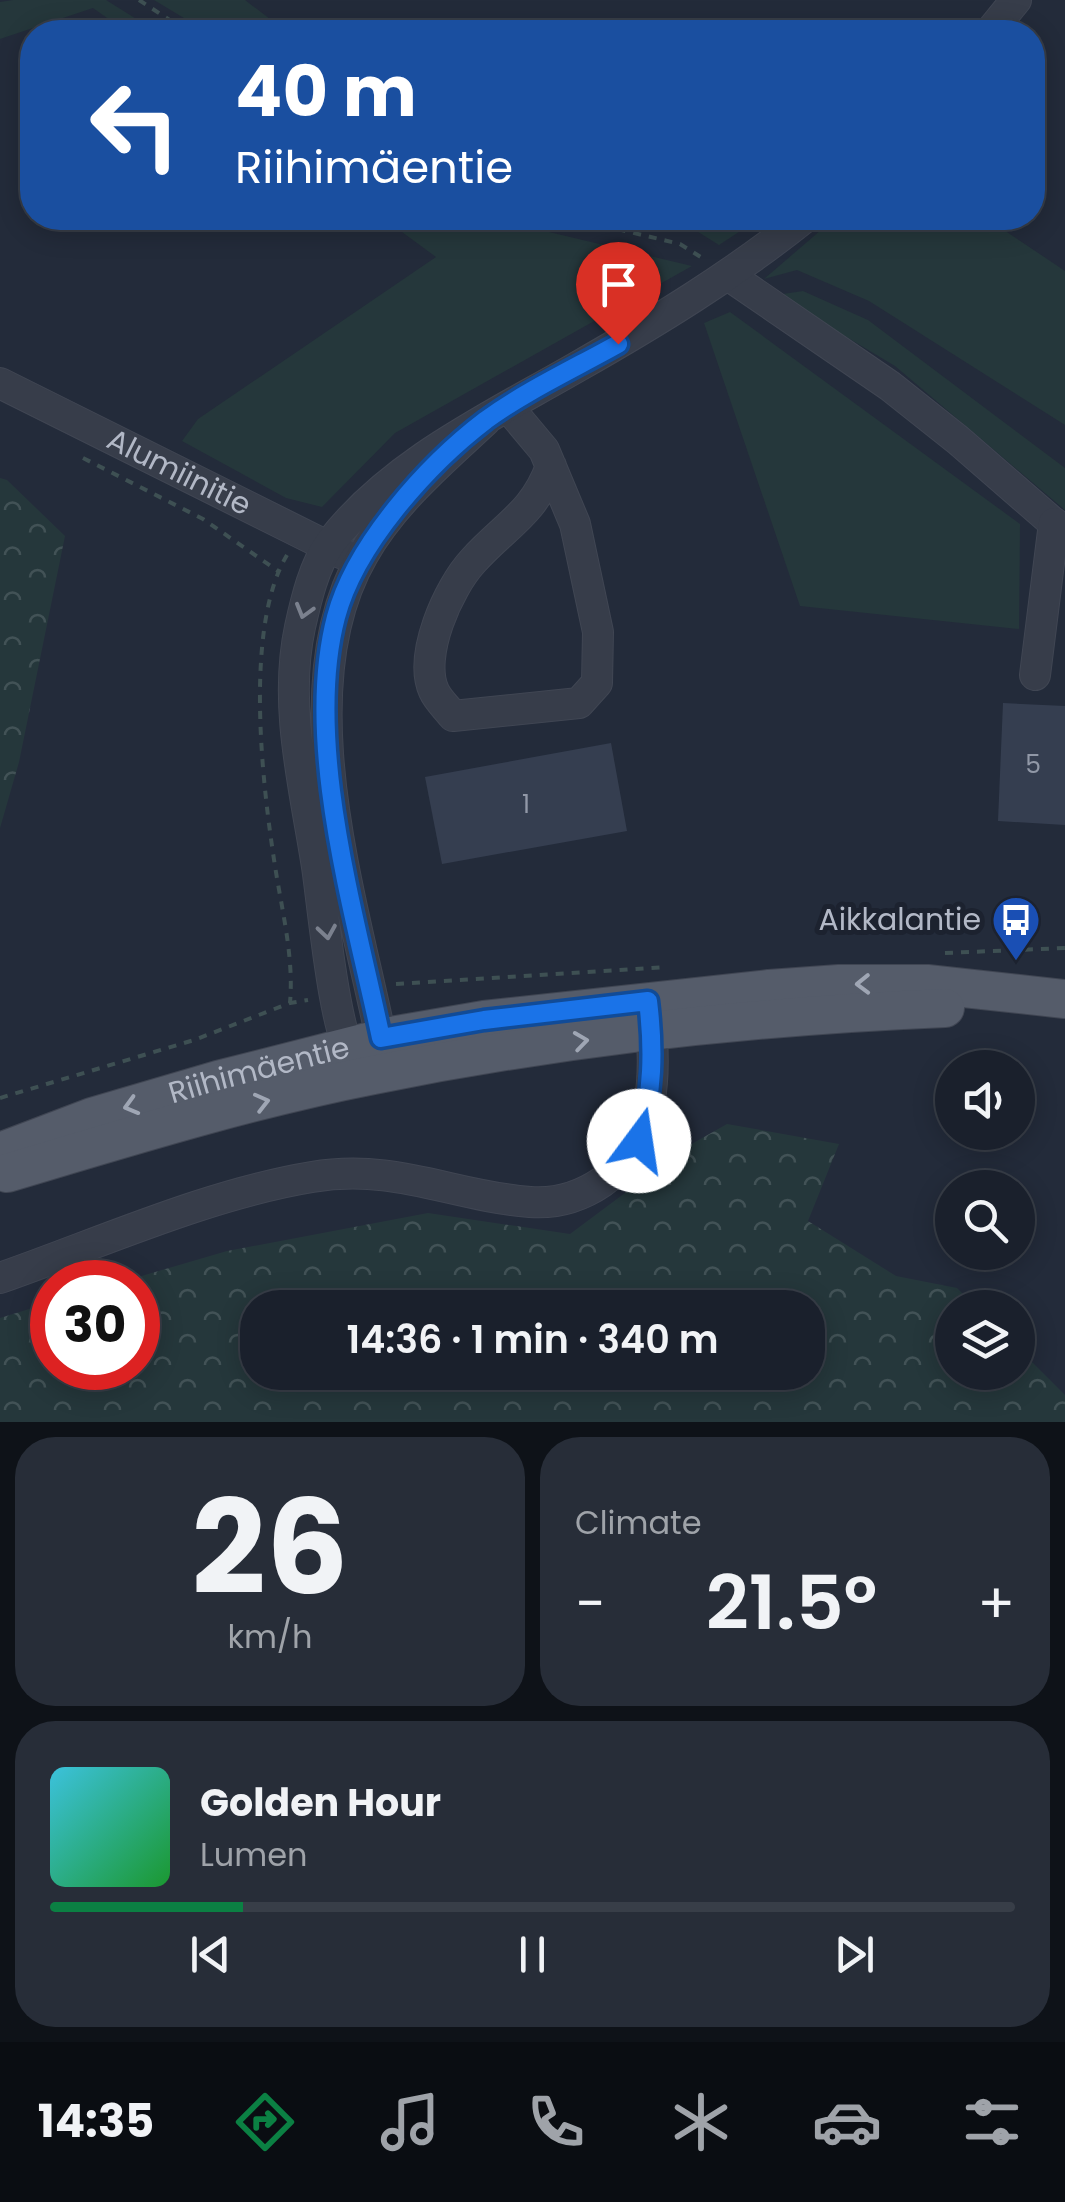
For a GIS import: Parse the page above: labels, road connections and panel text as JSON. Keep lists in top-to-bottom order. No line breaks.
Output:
{"streets":{"main road":["Riihimäentie"],"street":["Alumiinitie"]},"places":{"bus stop":["Aikkalantie"]},"house_numbers":["5","1"],"page":{"turn":["40 m","Riihimäentie"],"limit":"30","trip":"14:36 · 1 min · 340 m","tile":[["26","km/h"],"Climate"],"heat":["−","21.5°","+"],"song":["Golden Hour","Lumen"],"tabs":"14:35"}}
